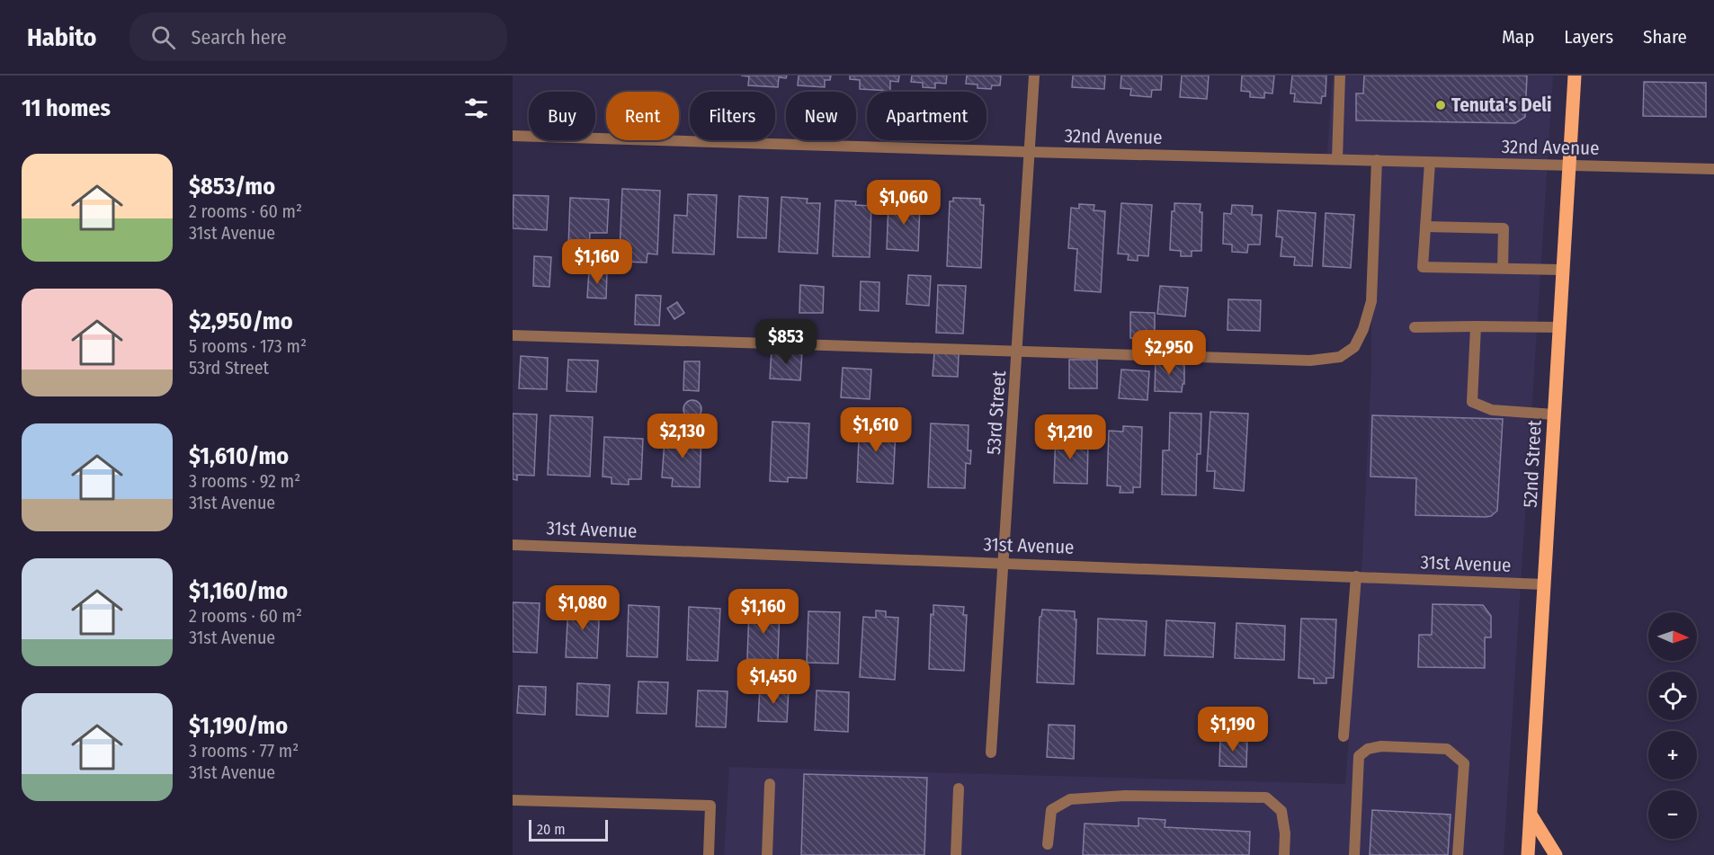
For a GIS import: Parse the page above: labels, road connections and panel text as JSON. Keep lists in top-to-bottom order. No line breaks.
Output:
{"streets":{"main road":["52nd Street"],"street":["32nd Avenue","53rd Street","31st Avenue"]},"crossings":[["32nd Avenue","53rd Street"],["32nd Avenue","52nd Street"],["53rd Street","31st Avenue"],["52nd Street","31st Avenue"]],"places":["Tenuta's Deli"],"scale_bar":"20 m","north":"right","page":{"header":"Habito","search":"Search here","nav":["Map","Layers","Share"],"heading":"11 homes","chip":["Buy","Rent","Filters","New","Apartment"],"list":[{"name":"$853/mo","note":"2 rooms · 60 m² · 31st Avenue"},{"name":"$2,950/mo","note":"5 rooms · 173 m² · 53rd Street"},{"name":"$1,610/mo","note":"3 rooms · 92 m² · 31st Avenue"},{"name":"$1,160/mo","note":"2 rooms · 60 m² · 31st Avenue"},{"name":"$1,190/mo","note":"3 rooms · 77 m² · 31st Avenue"}],"price":["$1,060","$1,160","$853","$2,950","$1,610","$2,130","$1,210","$1,080","$1,160","$1,450","$1,190"],"map_buttons":["+","−"],"scale":"20 m"}}
